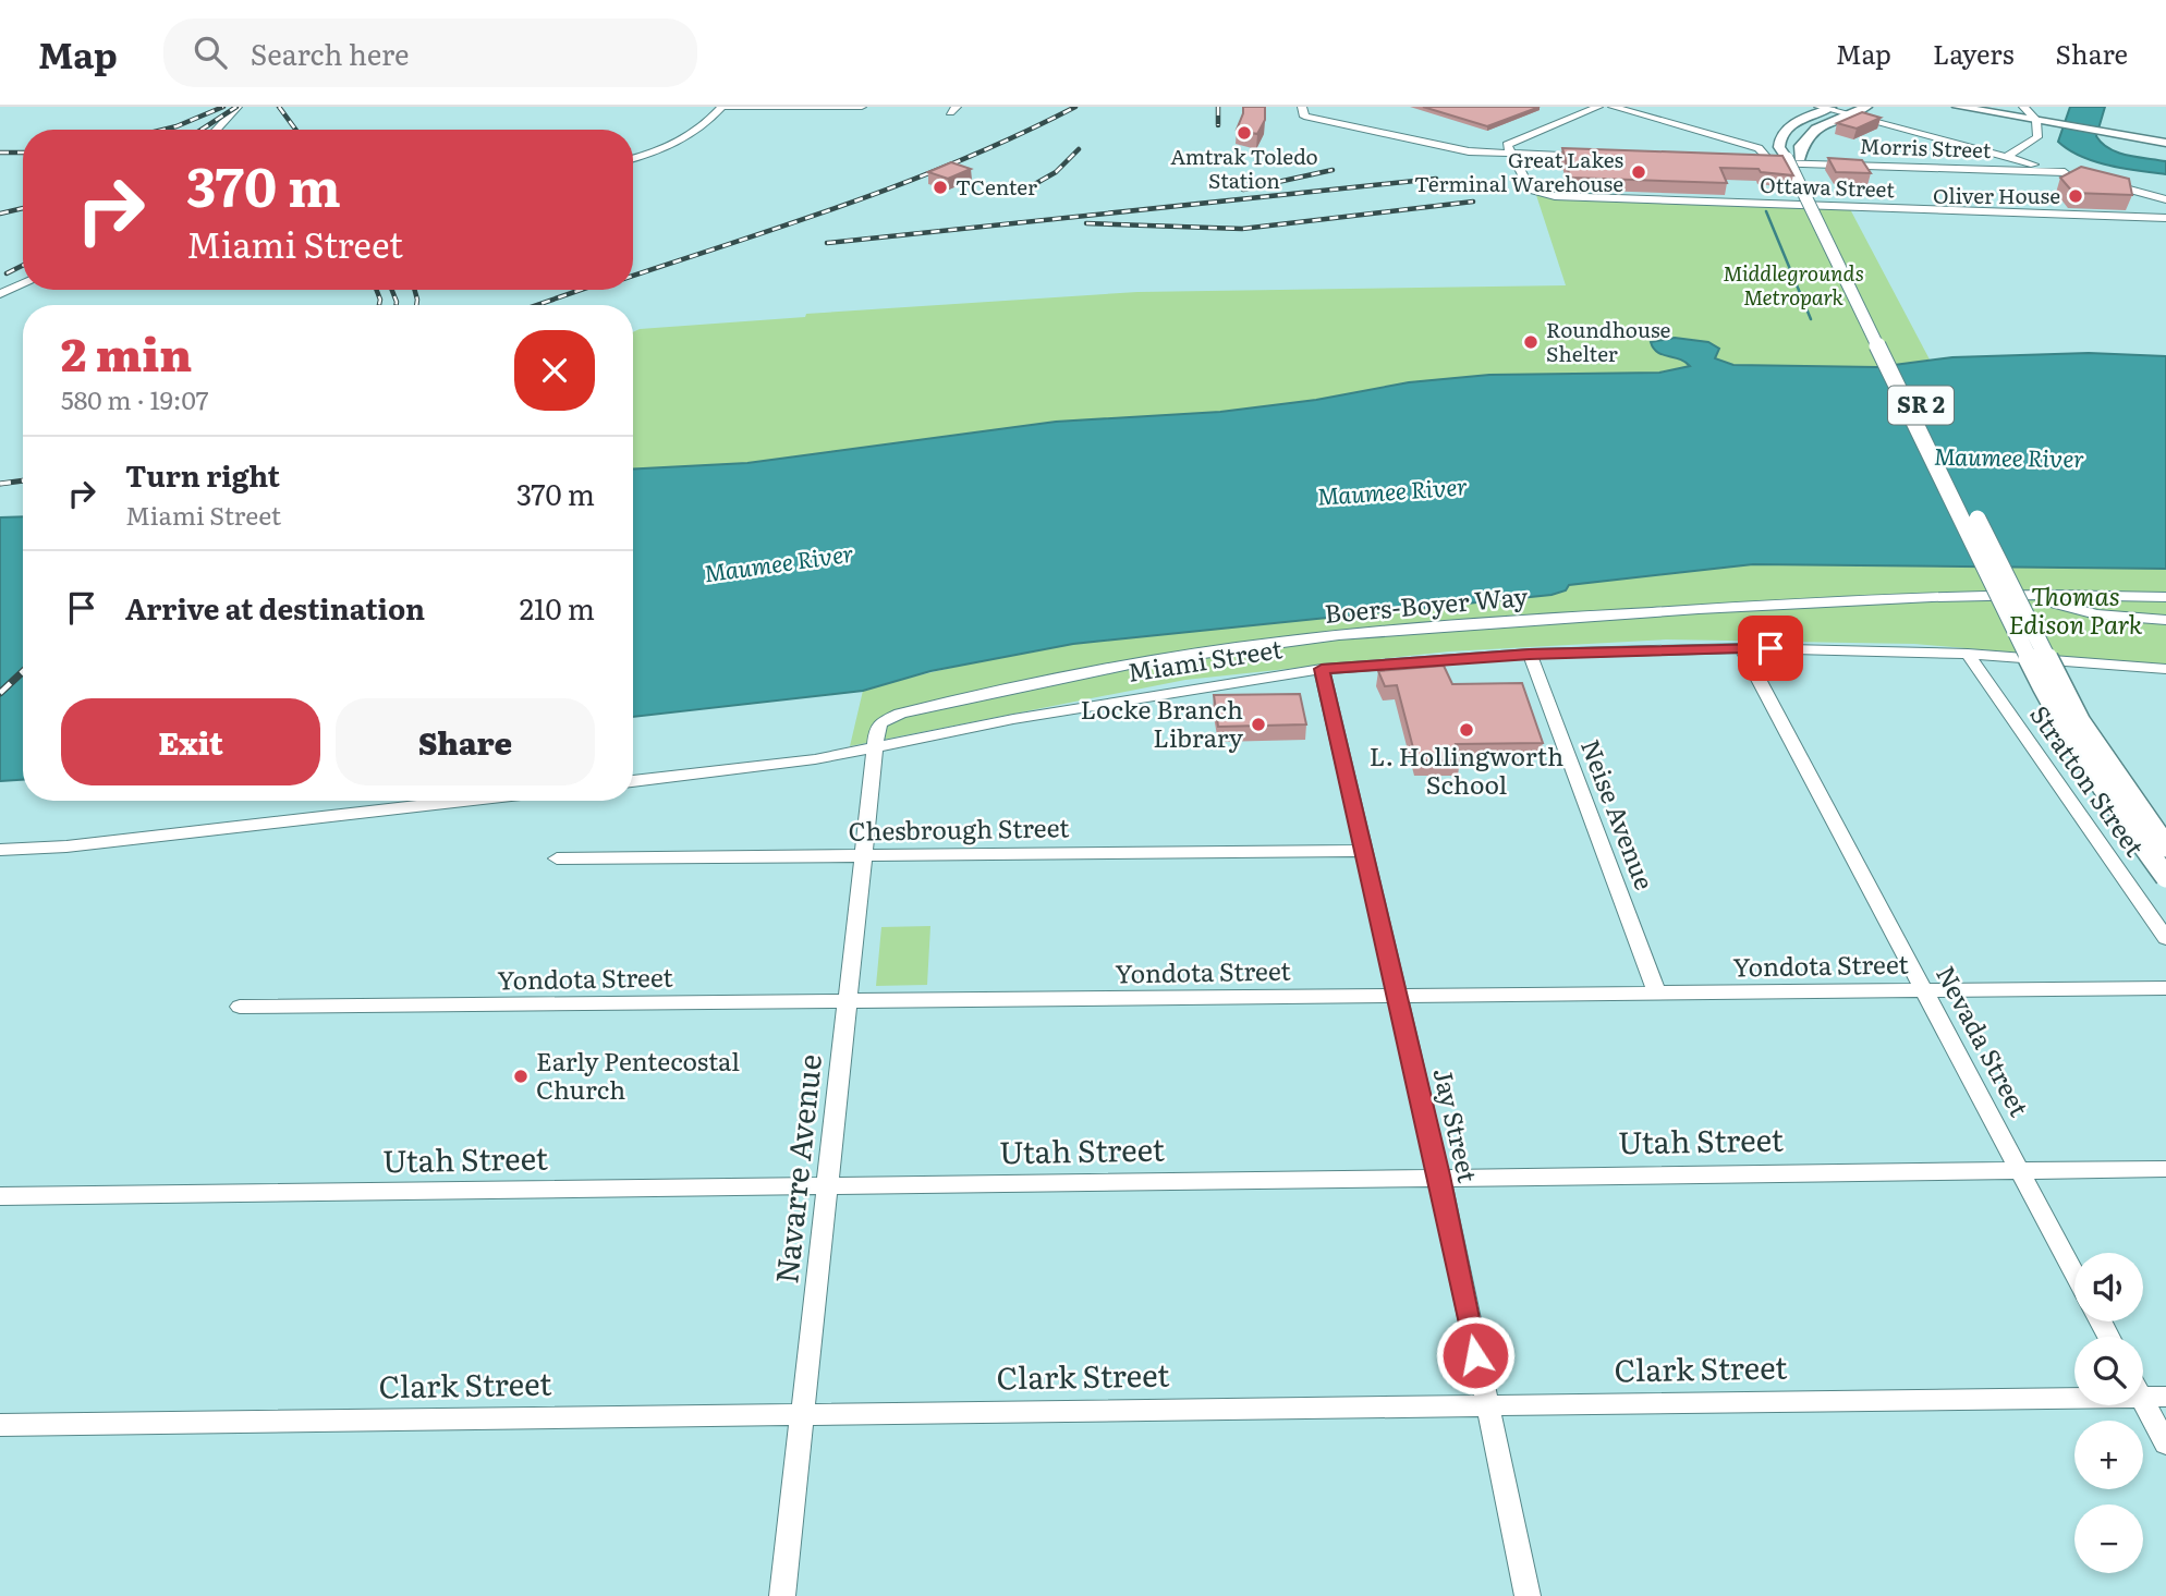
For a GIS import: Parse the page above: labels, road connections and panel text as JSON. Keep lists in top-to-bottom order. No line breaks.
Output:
{"streets":{"main road":["SR 2"],"street":["Morris Street","Ottawa Street","Boers-Boyer Way","Miami Street","Stratton Street","Neise Avenue","Chesbrough Street","Yondota Street","Nevada Street","Jay Street","Utah Street","Navarre Avenue","Clark Street"]},"crossings":[["Boers-Boyer Way","Miami Street"],["Boers-Boyer Way","Navarre Avenue"],["Miami Street","Stratton Street"],["Miami Street","Neise Avenue"],["Miami Street","Nevada Street"],["Miami Street","Jay Street"],["Miami Street","Navarre Avenue"],["Neise Avenue","Yondota Street"],["Chesbrough Street","Jay Street"],["Chesbrough Street","Navarre Avenue"],["Yondota Street","Nevada Street"],["Yondota Street","Jay Street"],["Yondota Street","Navarre Avenue"],["Nevada Street","Utah Street"],["Jay Street","Utah Street"],["Jay Street","Clark Street"],["Utah Street","Navarre Avenue"],["Navarre Avenue","Clark Street"]],"water":["Maumee River"],"parks":["Middlegrounds Metropark","Thomas Edison Park"],"places":["Amtrak Toledo Station","Great Lakes Terminal Warehouse","TCenter","Oliver House","Roundhouse Shelter","Locke Branch Library","L. Hollingworth School","Early Pentecostal Church"],"page":{"header":"Map","search":"Search here","nav":["Map","Layers","Share"],"turn":["370 m","Miami Street"],"heading":["2 min","580 m · 19:07"],"list":[{"name":"Turn right","note":"Miami Street","value":"370 m"},{"name":"Arrive at destination","value":"210 m"}],"buttons":["Exit","Share"],"map_buttons":["+","−"]}}
